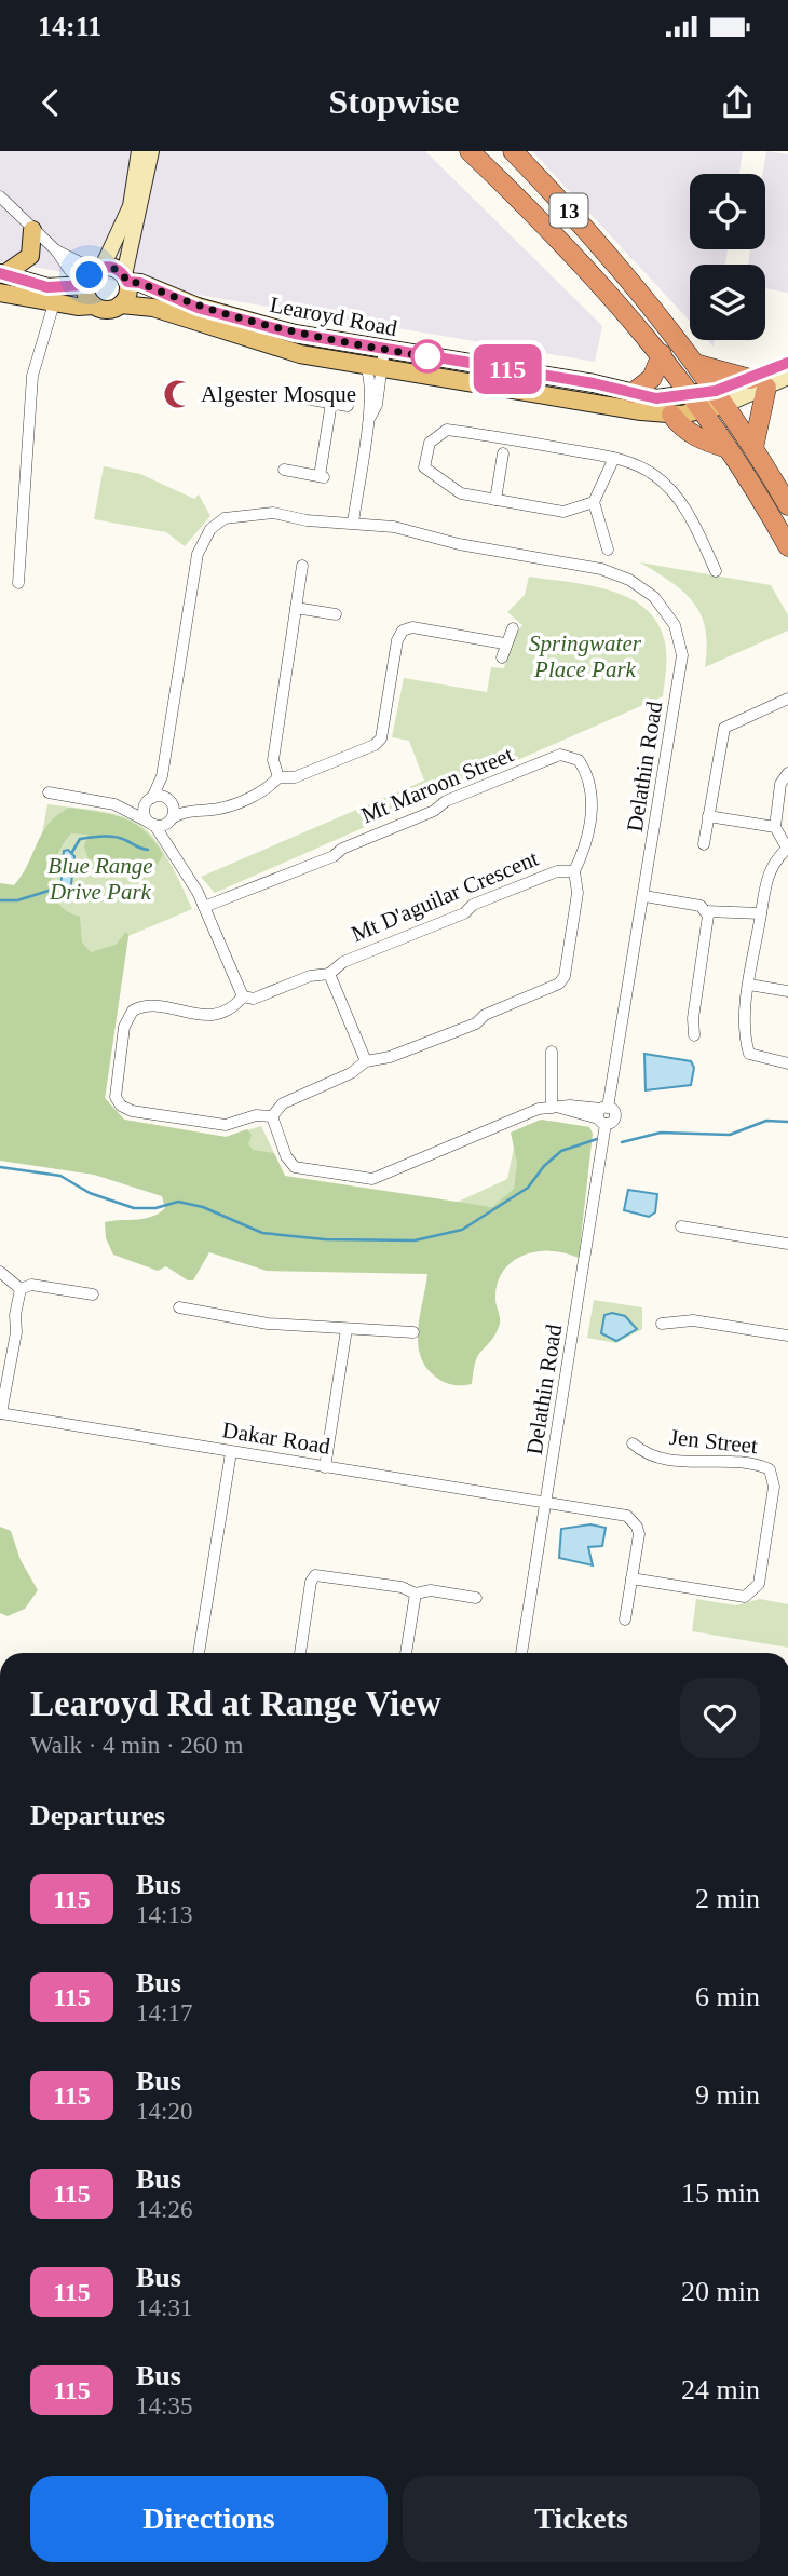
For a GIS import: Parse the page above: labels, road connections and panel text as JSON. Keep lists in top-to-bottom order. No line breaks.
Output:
{"streets":{"highway":["13"],"main road":["Learoyd Road"],"street":["Delathin Road","Mt Maroon Street","Mt D'aguilar Crescent","Dakar Road","Jen Street"]},"crossings":[["13","Learoyd Road"],["Delathin Road","Dakar Road"],["Mt Maroon Street","Mt D'aguilar Crescent"],["Dakar Road","Jen Street"]],"parks":["Springwater Place Park","Blue Range Drive Park"],"places":{"mosque":["Algester Mosque"]},"lines":["bus line 115"],"page":{"status":"14:11","header":"Stopwise","on_map":"115","heading":[["Learoyd Rd at Range View","Walk · 4 min · 260 m"],"Departures"],"list":[{"mark":"115","name":"Bus","note":"14:13","value":"2 min"},{"mark":"115","name":"Bus","note":"14:17","value":"6 min"},{"mark":"115","name":"Bus","note":"14:20","value":"9 min"},{"mark":"115","name":"Bus","note":"14:26","value":"15 min"},{"mark":"115","name":"Bus","note":"14:31","value":"20 min"},{"mark":"115","name":"Bus","note":"14:35","value":"24 min"}],"buttons":["Directions","Tickets"]}}
